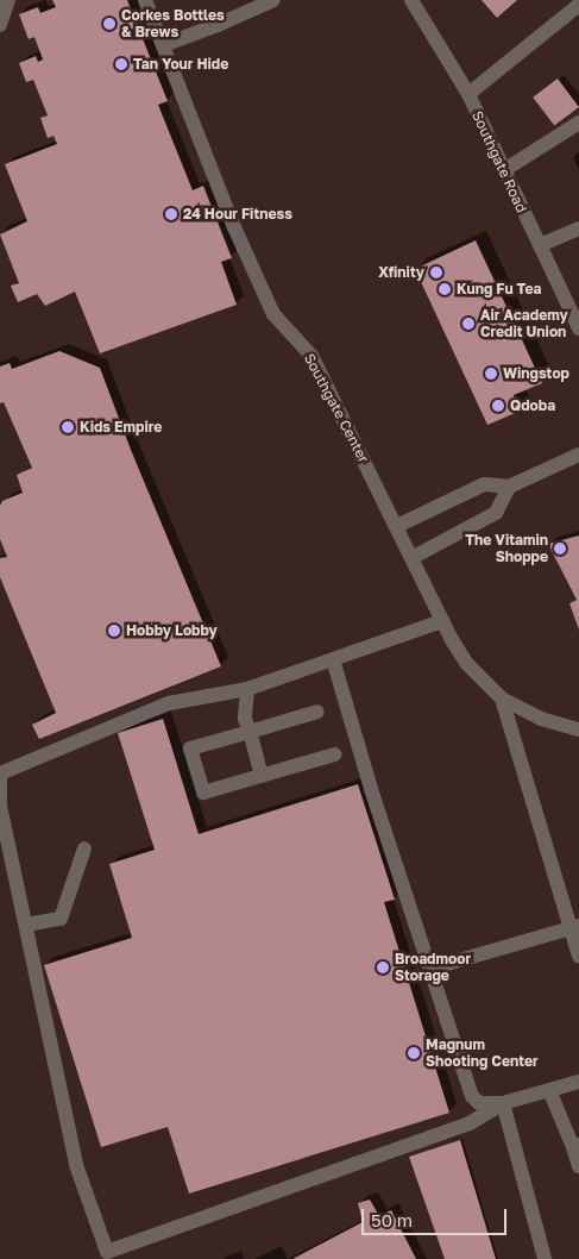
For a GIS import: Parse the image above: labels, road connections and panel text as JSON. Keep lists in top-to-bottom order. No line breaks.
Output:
{"streets":{"street":["Southgate Road","Southgate Center"]},"places":["Corkes Bottles & Brews","Tan Your Hide","24 Hour Fitness","Xfinity","Kung Fu Tea","Air Academy Credit Union","Wingstop","Qdoba","Kids Empire","The Vitamin Shoppe","Hobby Lobby","Broadmoor Storage","Magnum Shooting Center"],"scale_bar":"50 m"}
